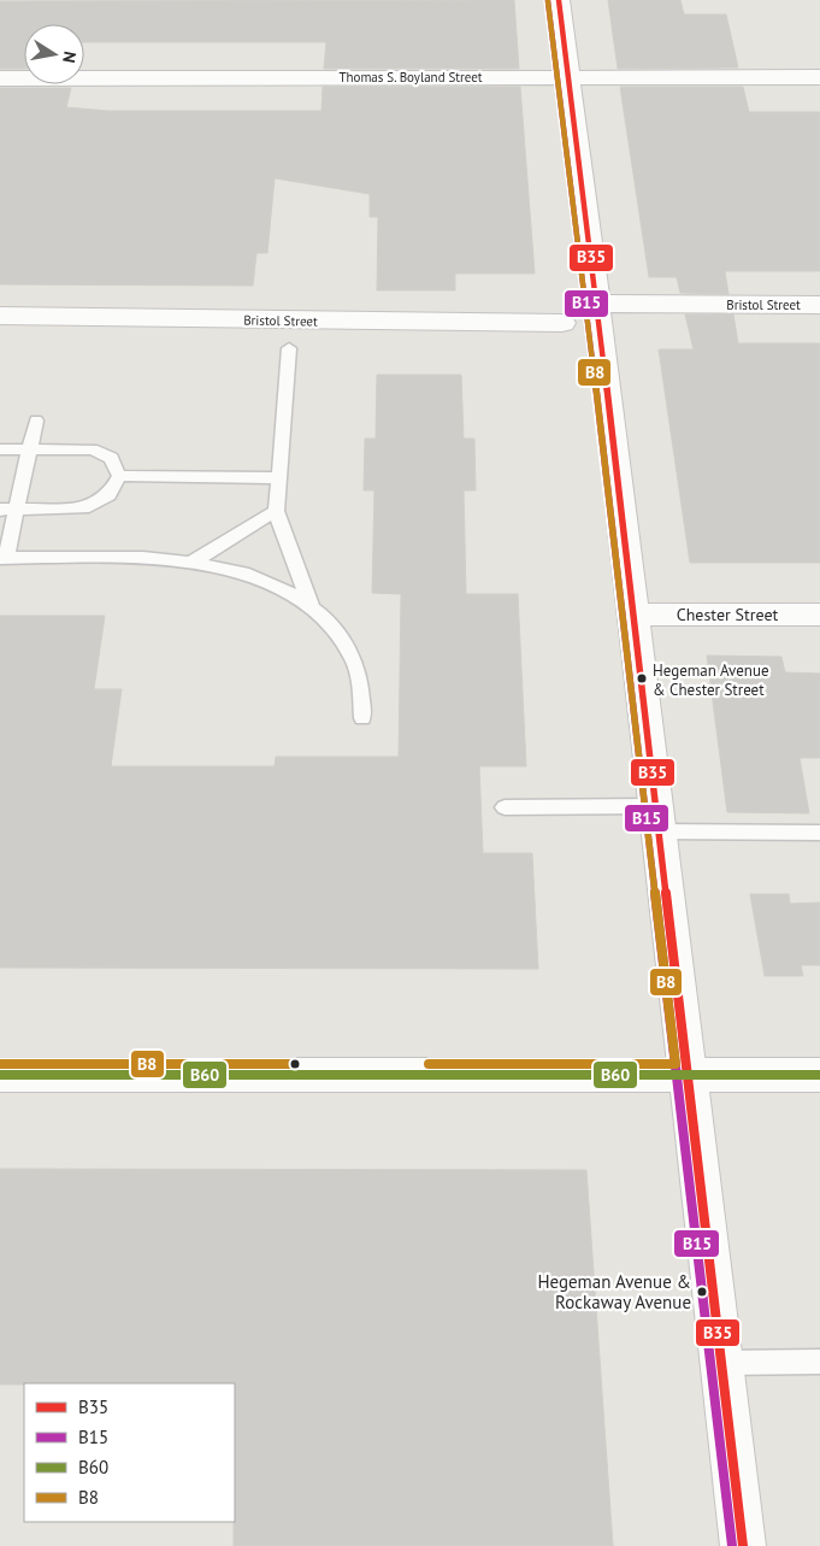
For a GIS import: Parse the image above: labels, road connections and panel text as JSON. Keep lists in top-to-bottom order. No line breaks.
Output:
{"streets":{"street":["Thomas S. Boyland Street","Bristol Street","Chester Street"]},"places":["Hegeman Avenue & Chester Street","Hegeman Avenue & Rockaway Avenue"],"lines":["transit line B35","transit line B15","transit line B8","transit line B60"],"legend":["B35","B15","B60","B8"],"north":"right"}
